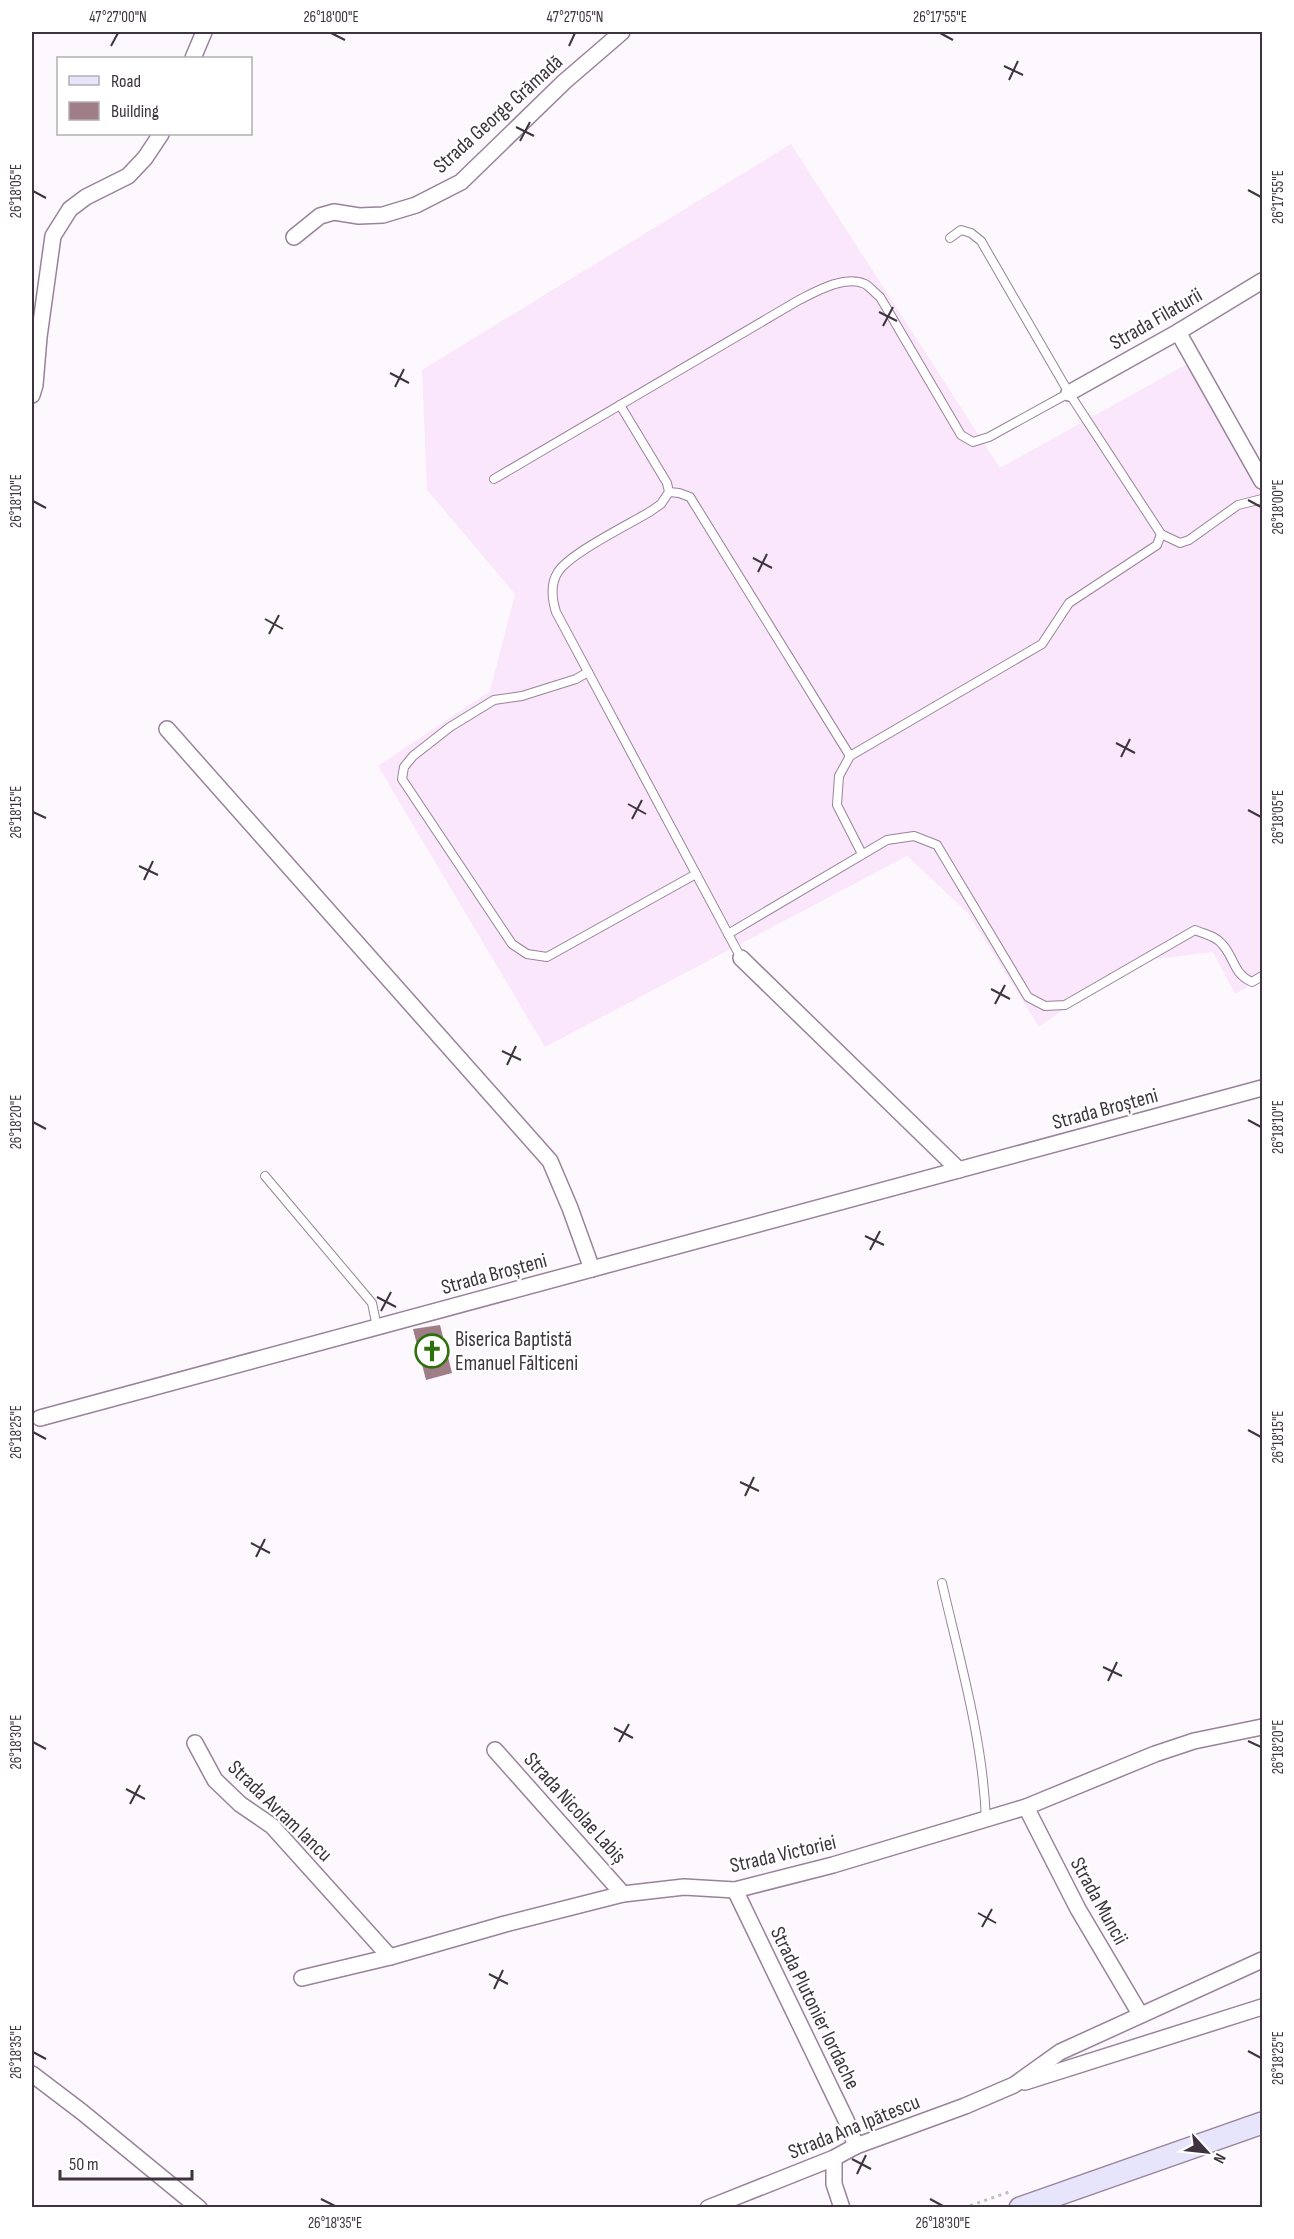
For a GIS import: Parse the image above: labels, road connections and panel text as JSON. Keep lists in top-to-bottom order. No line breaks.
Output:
{"streets":{"street":["Strada George Grămadă","Strada Filaturii","Strada Broșteni","Strada Nicolae Labiș","Strada Avram Iancu","Strada Victoriei","Strada Muncii","Strada Plutonier Iordache","Strada Ana Ipătescu"]},"crossings":[["Strada Nicolae Labiș","Strada Victoriei"],["Strada Avram Iancu","Strada Victoriei"],["Strada Victoriei","Strada Muncii"],["Strada Victoriei","Strada Plutonier Iordache"],["Strada Muncii","Strada Ana Ipătescu"],["Strada Plutonier Iordache","Strada Ana Ipătescu"]],"places":{"church":["Biserica Baptistă Emanuel Fălticeni"]},"legend":["Road","Building"],"scale_bar":"50 m","north":"bottom right","coordinates":["47°27'00\"N","26°18'00\"E","47°27'05\"N","26°17'55\"E","26°18'05\"E","26°18'10\"E","26°18'15\"E","26°18'20\"E","26°18'25\"E","26°18'30\"E","26°18'35\"E"]}
